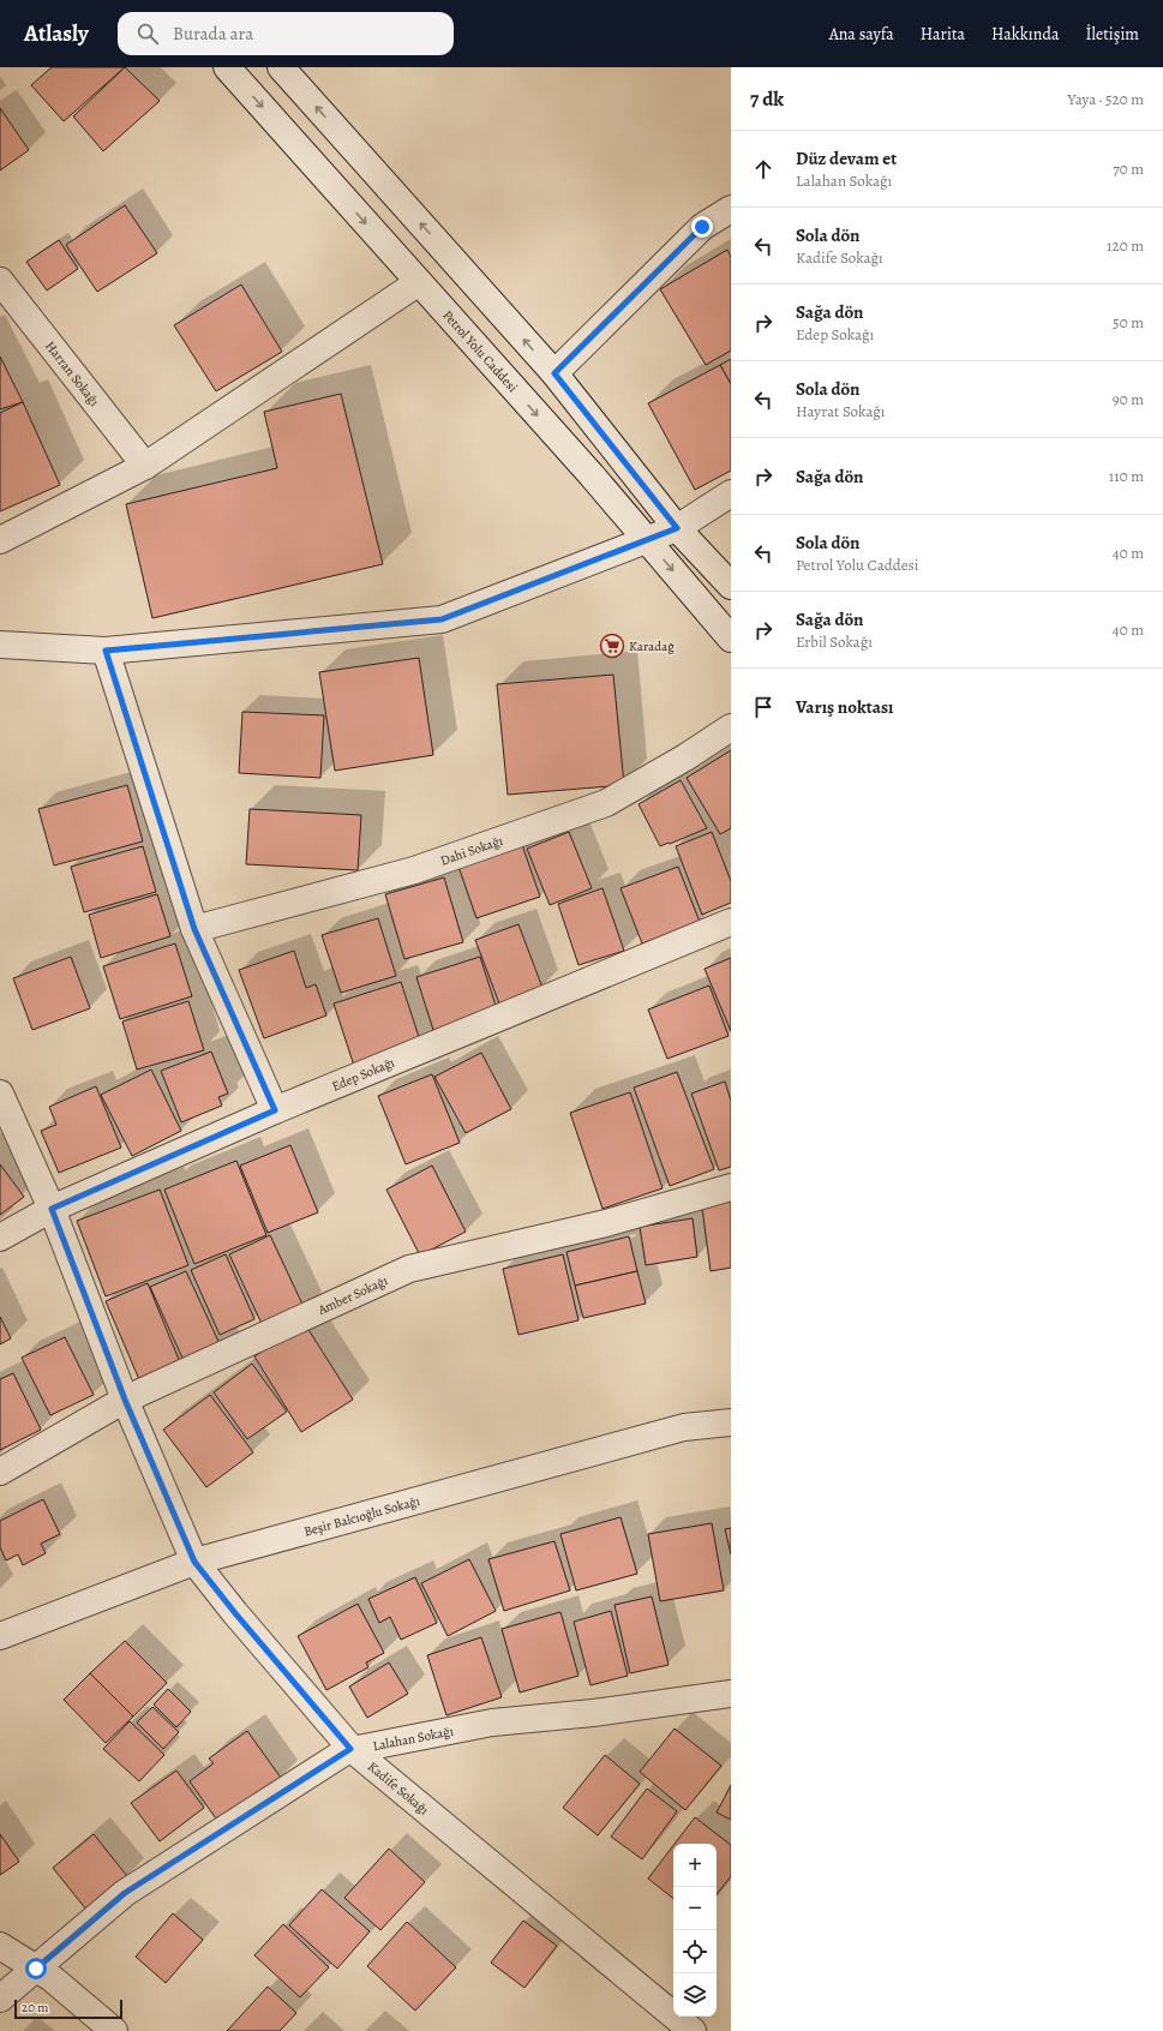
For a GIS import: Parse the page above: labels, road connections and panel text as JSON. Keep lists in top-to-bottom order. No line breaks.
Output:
{"streets":{"street":["Petrol Yolu Caddesi","Harran Sokağı","Dahi Sokağı","Edep Sokağı","Amber Sokağı","Beşir Balcıoğlu Sokağı","Lalahan Sokağı","Kadife Sokağı"]},"crossings":[["Edep Sokağı","Kadife Sokağı"],["Amber Sokağı","Kadife Sokağı"],["Beşir Balcıoğlu Sokağı","Kadife Sokağı"],["Lalahan Sokağı","Kadife Sokağı"]],"places":{"supermarket":["Karadağ"]},"scale_bar":"20 m","page":{"header":"Atlasly","search":"Burada ara","nav":["Ana sayfa","Harita","Hakkında","İletişim"],"heading":["7 dk","Yaya · 520 m"],"list":[["Düz devam et","Lalahan Sokağı","70 m"],["Sola dön","Kadife Sokağı","120 m"],["Sağa dön","Edep Sokağı","50 m"],["Sola dön","Hayrat Sokağı","90 m"],["Sağa dön","110 m"],["Sola dön","Petrol Yolu Caddesi","40 m"],["Sağa dön","Erbil Sokağı","40 m"],"Varış noktası"],"map_buttons":["+","−"],"scale":"20 m"}}
